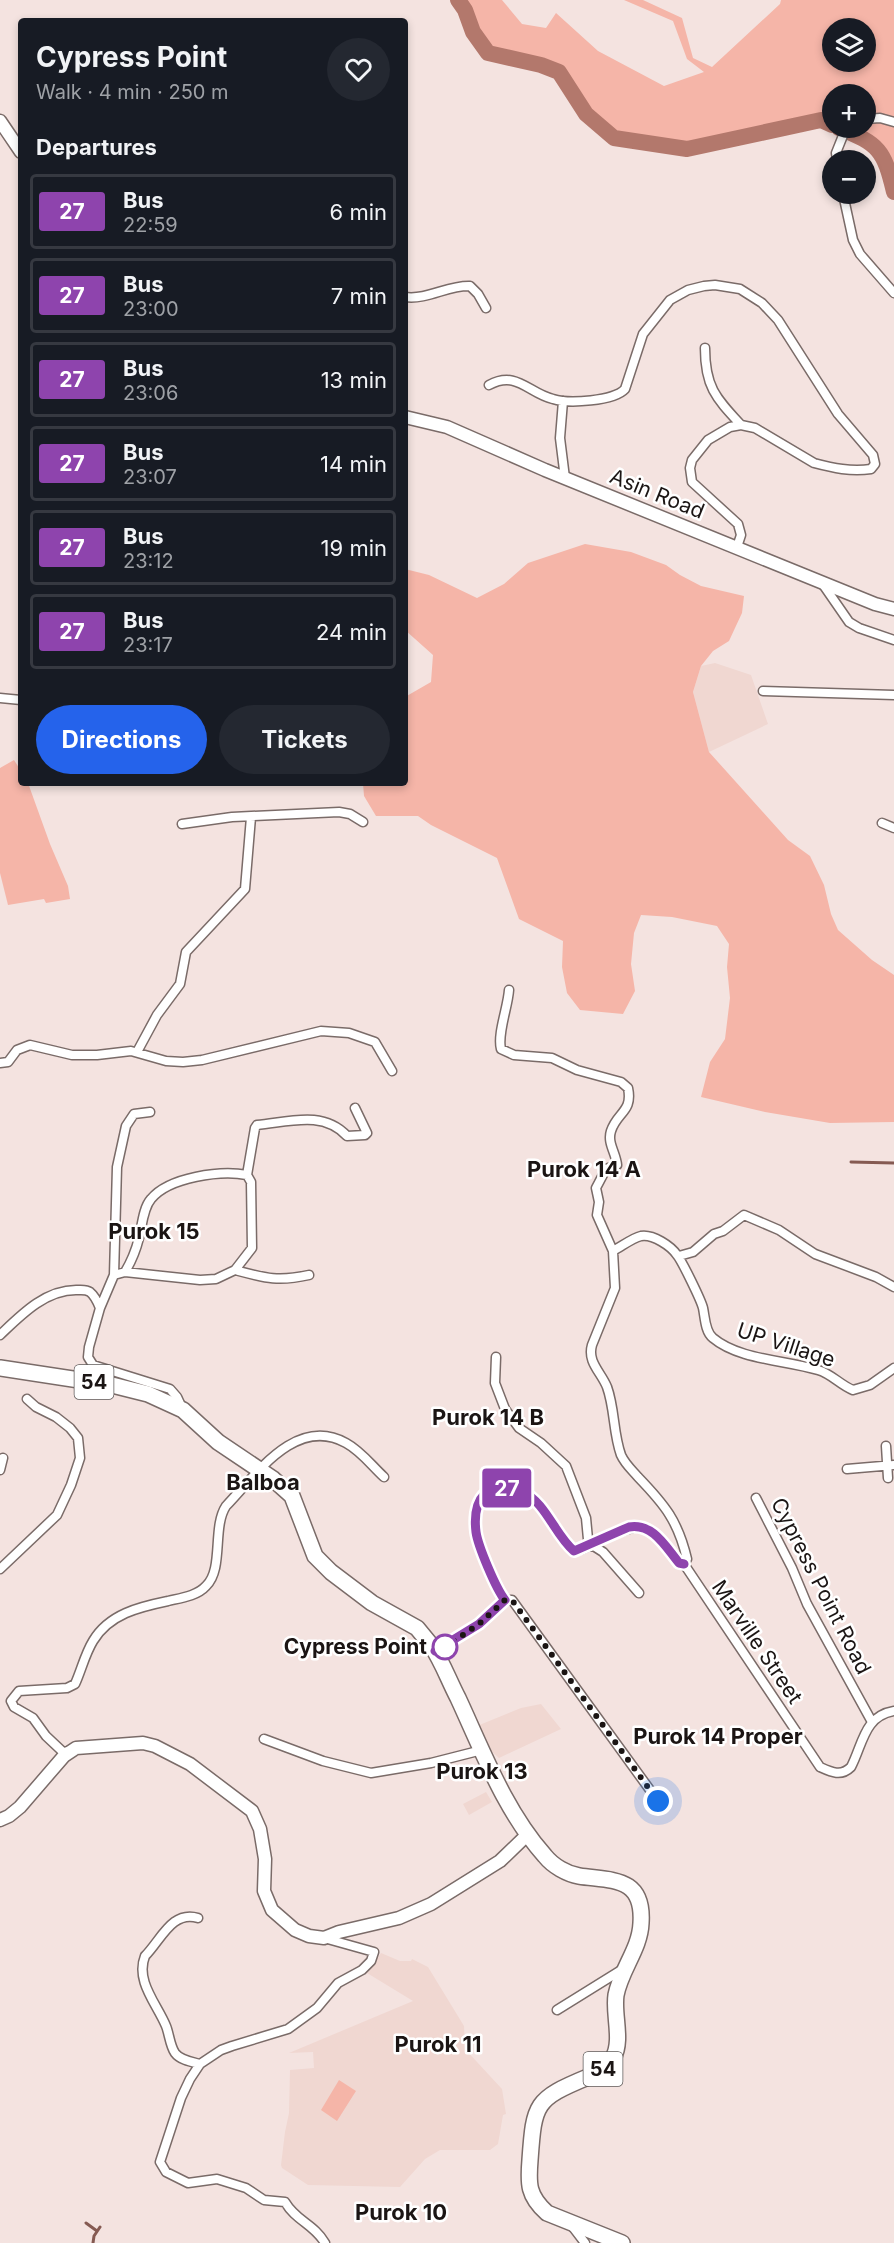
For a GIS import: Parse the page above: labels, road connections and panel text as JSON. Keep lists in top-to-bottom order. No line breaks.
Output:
{"streets":{"highway":["54"],"street":["Asin Road","UP Village","Cypress Point Road","Marville Street"]},"crossings":[["Cypress Point Road","Marville Street"]],"districts":["Purok 14 A","Purok 15","Purok 14 B","Balboa","Purok 14 Proper","Purok 13","Purok 11","Purok 10"],"places":["Cypress Point"],"lines":["bus line 27"],"page":{"on_map":"27","map_buttons":["+","−"],"heading":[["Cypress Point","Walk · 4 min · 250 m"],"Departures"],"list":[{"mark":"27","name":"Bus","note":"22:59","value":"6 min"},{"mark":"27","name":"Bus","note":"23:00","value":"7 min"},{"mark":"27","name":"Bus","note":"23:06","value":"13 min"},{"mark":"27","name":"Bus","note":"23:07","value":"14 min"},{"mark":"27","name":"Bus","note":"23:12","value":"19 min"},{"mark":"27","name":"Bus","note":"23:17","value":"24 min"}],"buttons":["Directions","Tickets"]}}
